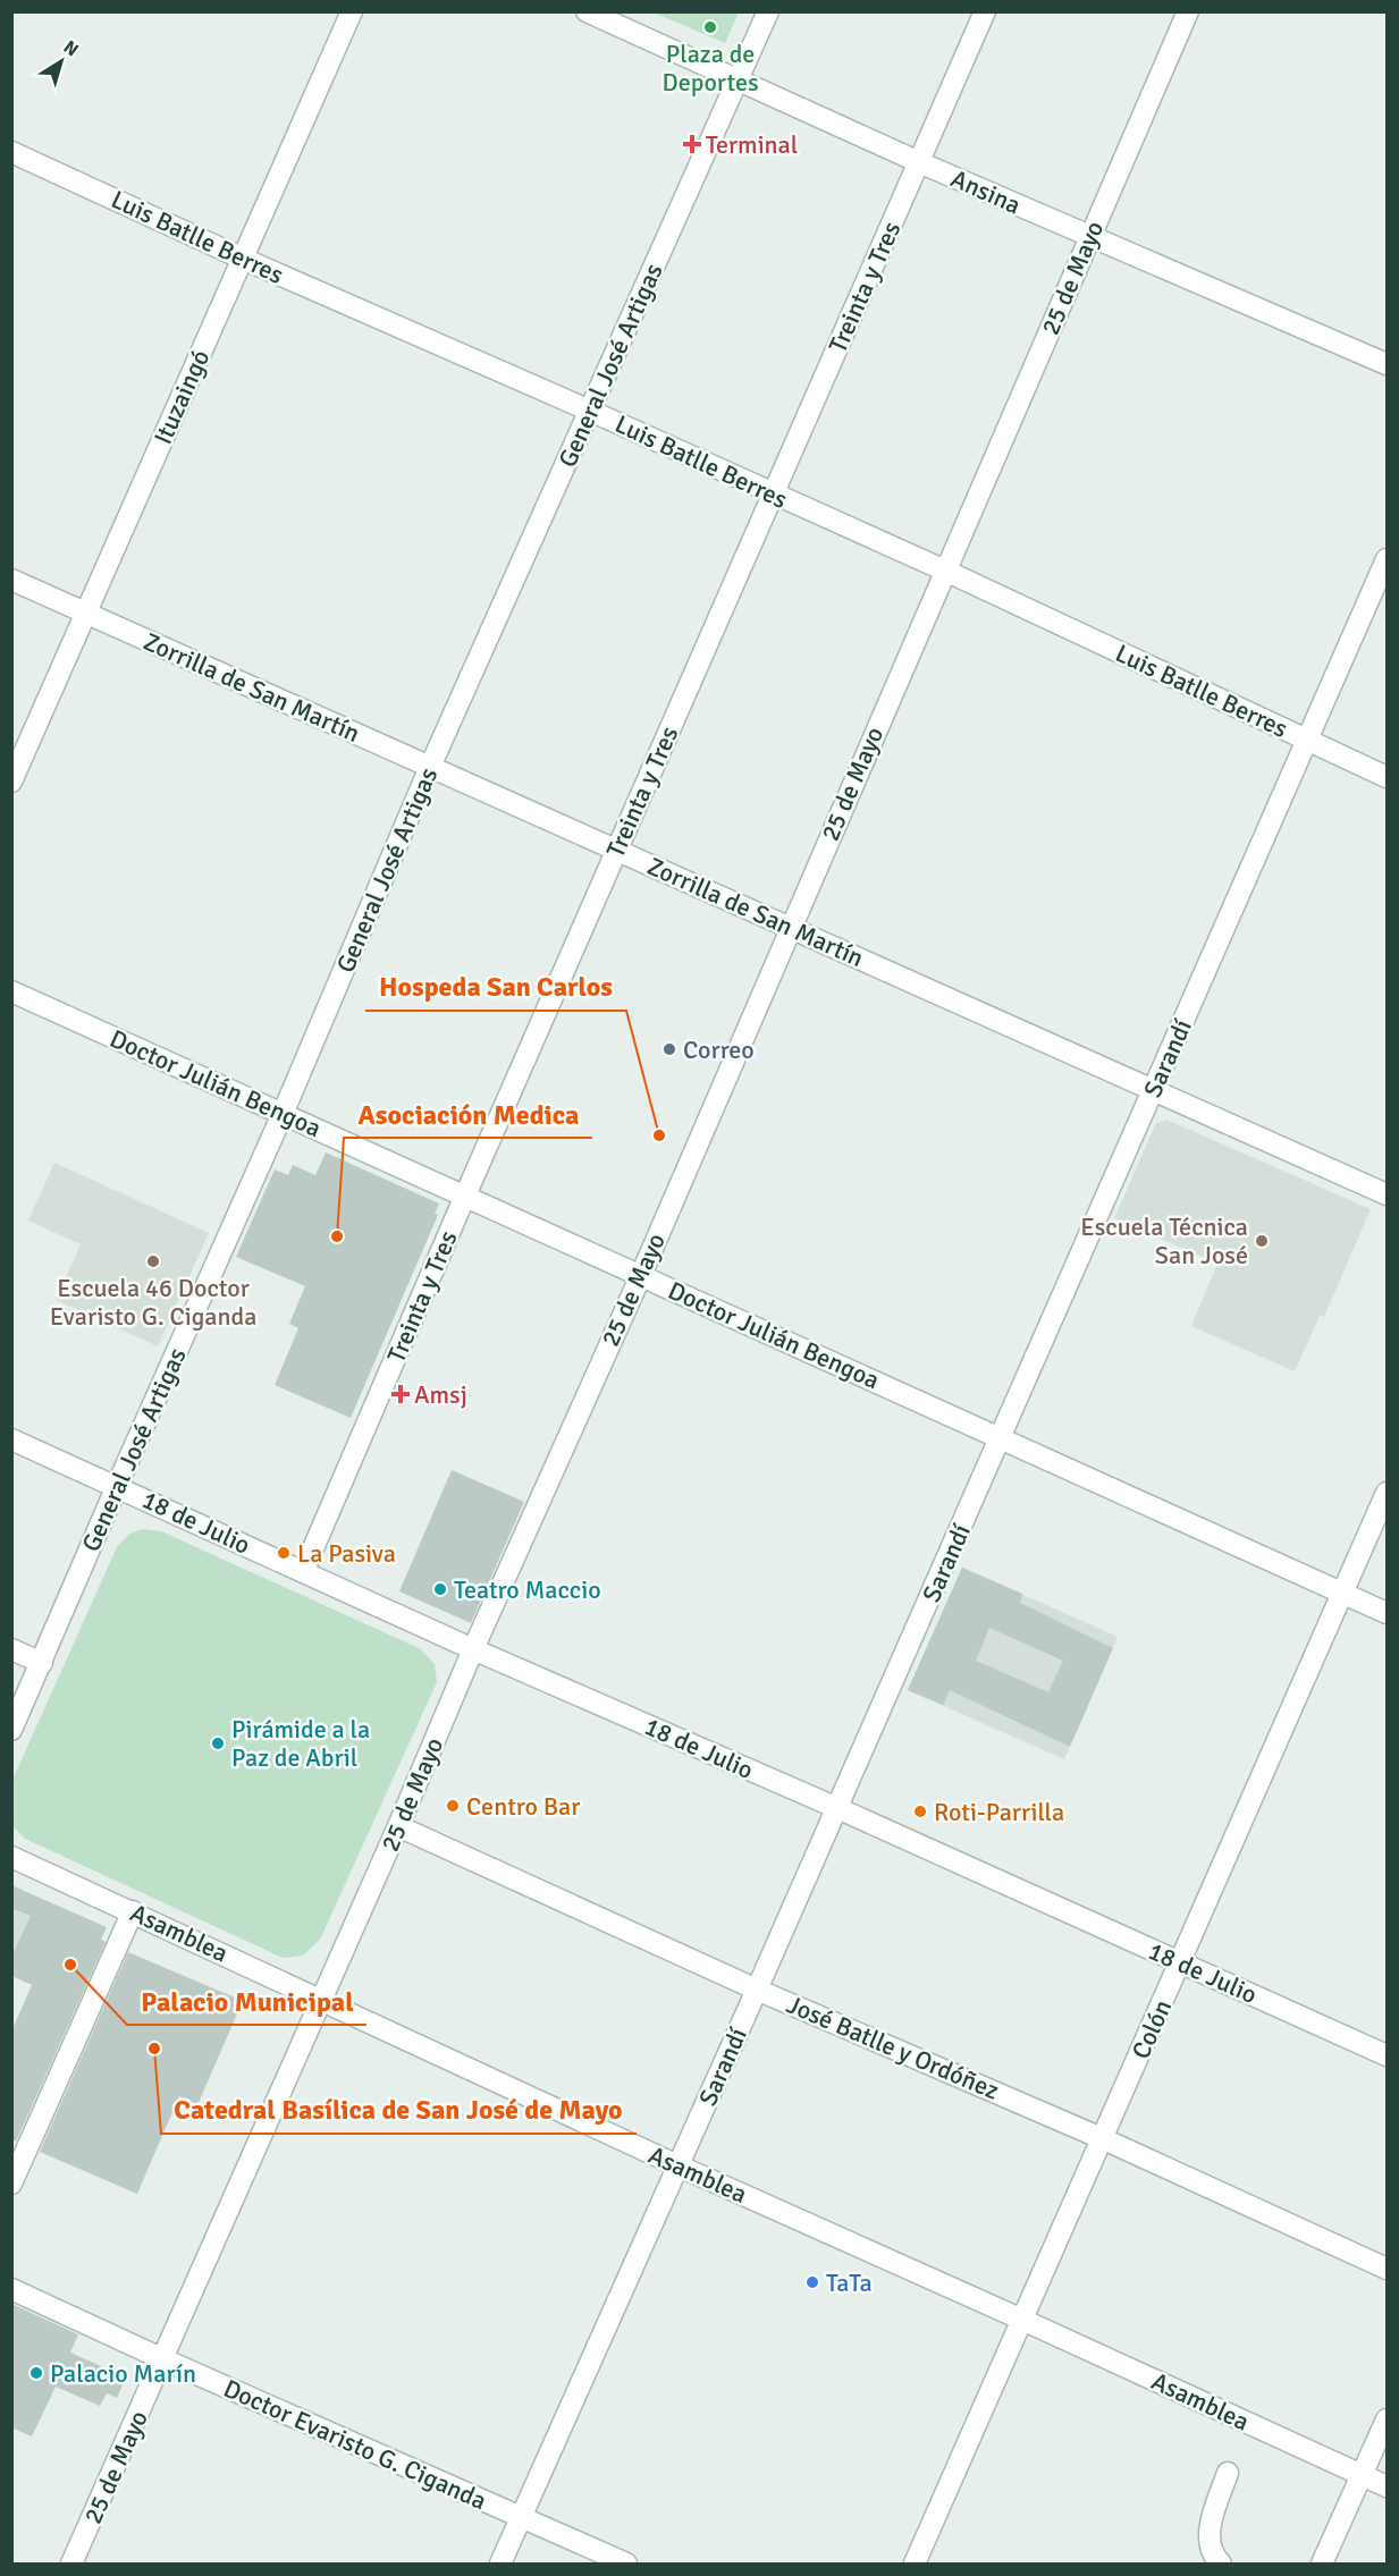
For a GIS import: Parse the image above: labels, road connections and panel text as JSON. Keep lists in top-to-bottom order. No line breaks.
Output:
{"streets":{"street":["Ansina","Luis Batlle Berres","25 de Mayo","Treinta y Tres","General José Artigas","Ituzaingó","Zorrilla de San Martín","Sarandí","Doctor Julián Bengoa","18 de Julio","Asamblea","Colón","José Batlle y Ordóñez","Doctor Evaristo G. Ciganda"]},"crossings":[["Ansina","25 de Mayo"],["Ansina","Treinta y Tres"],["Ansina","General José Artigas"],["Luis Batlle Berres","25 de Mayo"],["Luis Batlle Berres","Treinta y Tres"],["Luis Batlle Berres","General José Artigas"],["Luis Batlle Berres","Ituzaingó"],["Luis Batlle Berres","Sarandí"],["25 de Mayo","Zorrilla de San Martín"],["25 de Mayo","Doctor Julián Bengoa"],["25 de Mayo","18 de Julio"],["25 de Mayo","Asamblea"],["25 de Mayo","José Batlle y Ordóñez"],["25 de Mayo","Doctor Evaristo G. Ciganda"],["Treinta y Tres","Zorrilla de San Martín"],["Treinta y Tres","Doctor Julián Bengoa"],["Treinta y Tres","18 de Julio"],["General José Artigas","Zorrilla de San Martín"],["General José Artigas","Doctor Julián Bengoa"],["General José Artigas","18 de Julio"],["Ituzaingó","Zorrilla de San Martín"],["Zorrilla de San Martín","Sarandí"],["Sarandí","Doctor Julián Bengoa"],["Sarandí","18 de Julio"],["Sarandí","Asamblea"],["Sarandí","José Batlle y Ordóñez"],["Sarandí","Doctor Evaristo G. Ciganda"],["Doctor Julián Bengoa","Colón"],["18 de Julio","Colón"],["Asamblea","Colón"],["Colón","José Batlle y Ordóñez"]],"places":{"other":["Plaza de Deportes","Correo","Hospeda San Carlos","Asociación Medica","Escuela Técnica San José","Escuela 46 Doctor Evaristo G. Ciganda","La Pasiva","Teatro Maccio","Pirámide a la Paz de Abril","Centro Bar","Roti-Parrilla","Palacio Municipal","Catedral Basílica de San José de Mayo","TaTa","Palacio Marín"],"health":["Terminal","Amsj"]},"north":"top right"}
